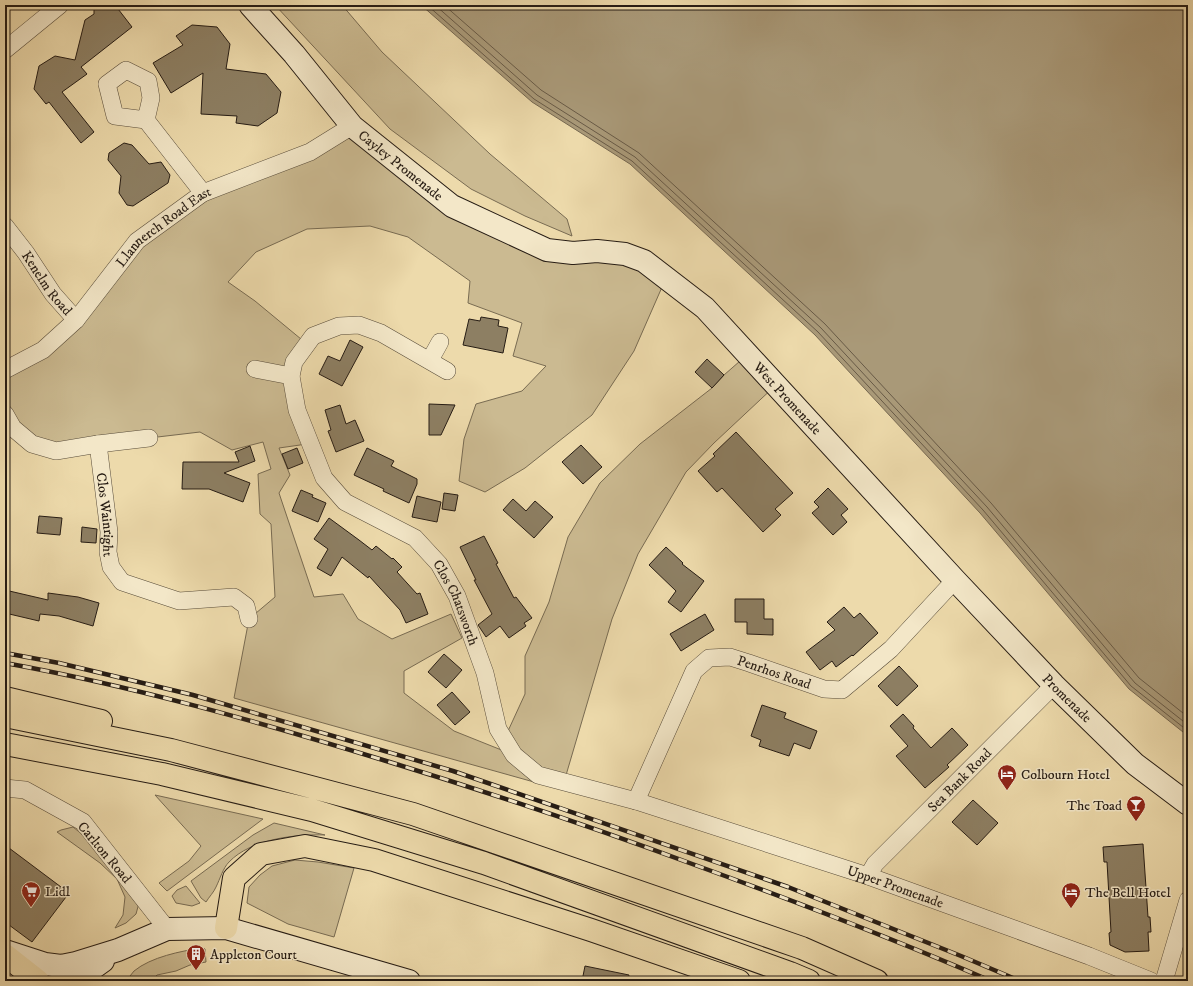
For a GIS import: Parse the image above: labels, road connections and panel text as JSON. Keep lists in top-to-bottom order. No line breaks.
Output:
{"streets":{"street":["Cayley Promenade","Llannerch Road East","Kenelm Road","West Promenade","Clos Wainright","Clos Chatsworth","Penrhos Road","Promenade","Sea Bank Road","Carlton Road","Upper Promenade"]},"crossings":[["Cayley Promenade","Llannerch Road East"],["Cayley Promenade","West Promenade"],["Llannerch Road East","Kenelm Road"],["West Promenade","Penrhos Road"],["West Promenade","Promenade"],["Clos Chatsworth","Penrhos Road"],["Clos Chatsworth","Upper Promenade"],["Penrhos Road","Promenade"],["Penrhos Road","Upper Promenade"],["Promenade","Sea Bank Road"],["Sea Bank Road","Upper Promenade"]],"places":{"hotel":["Colbourn Hotel","The Bell Hotel"],"bar":["The Toad"],"supermarket":["Lidl"],"building":["Appleton Court"]}}
